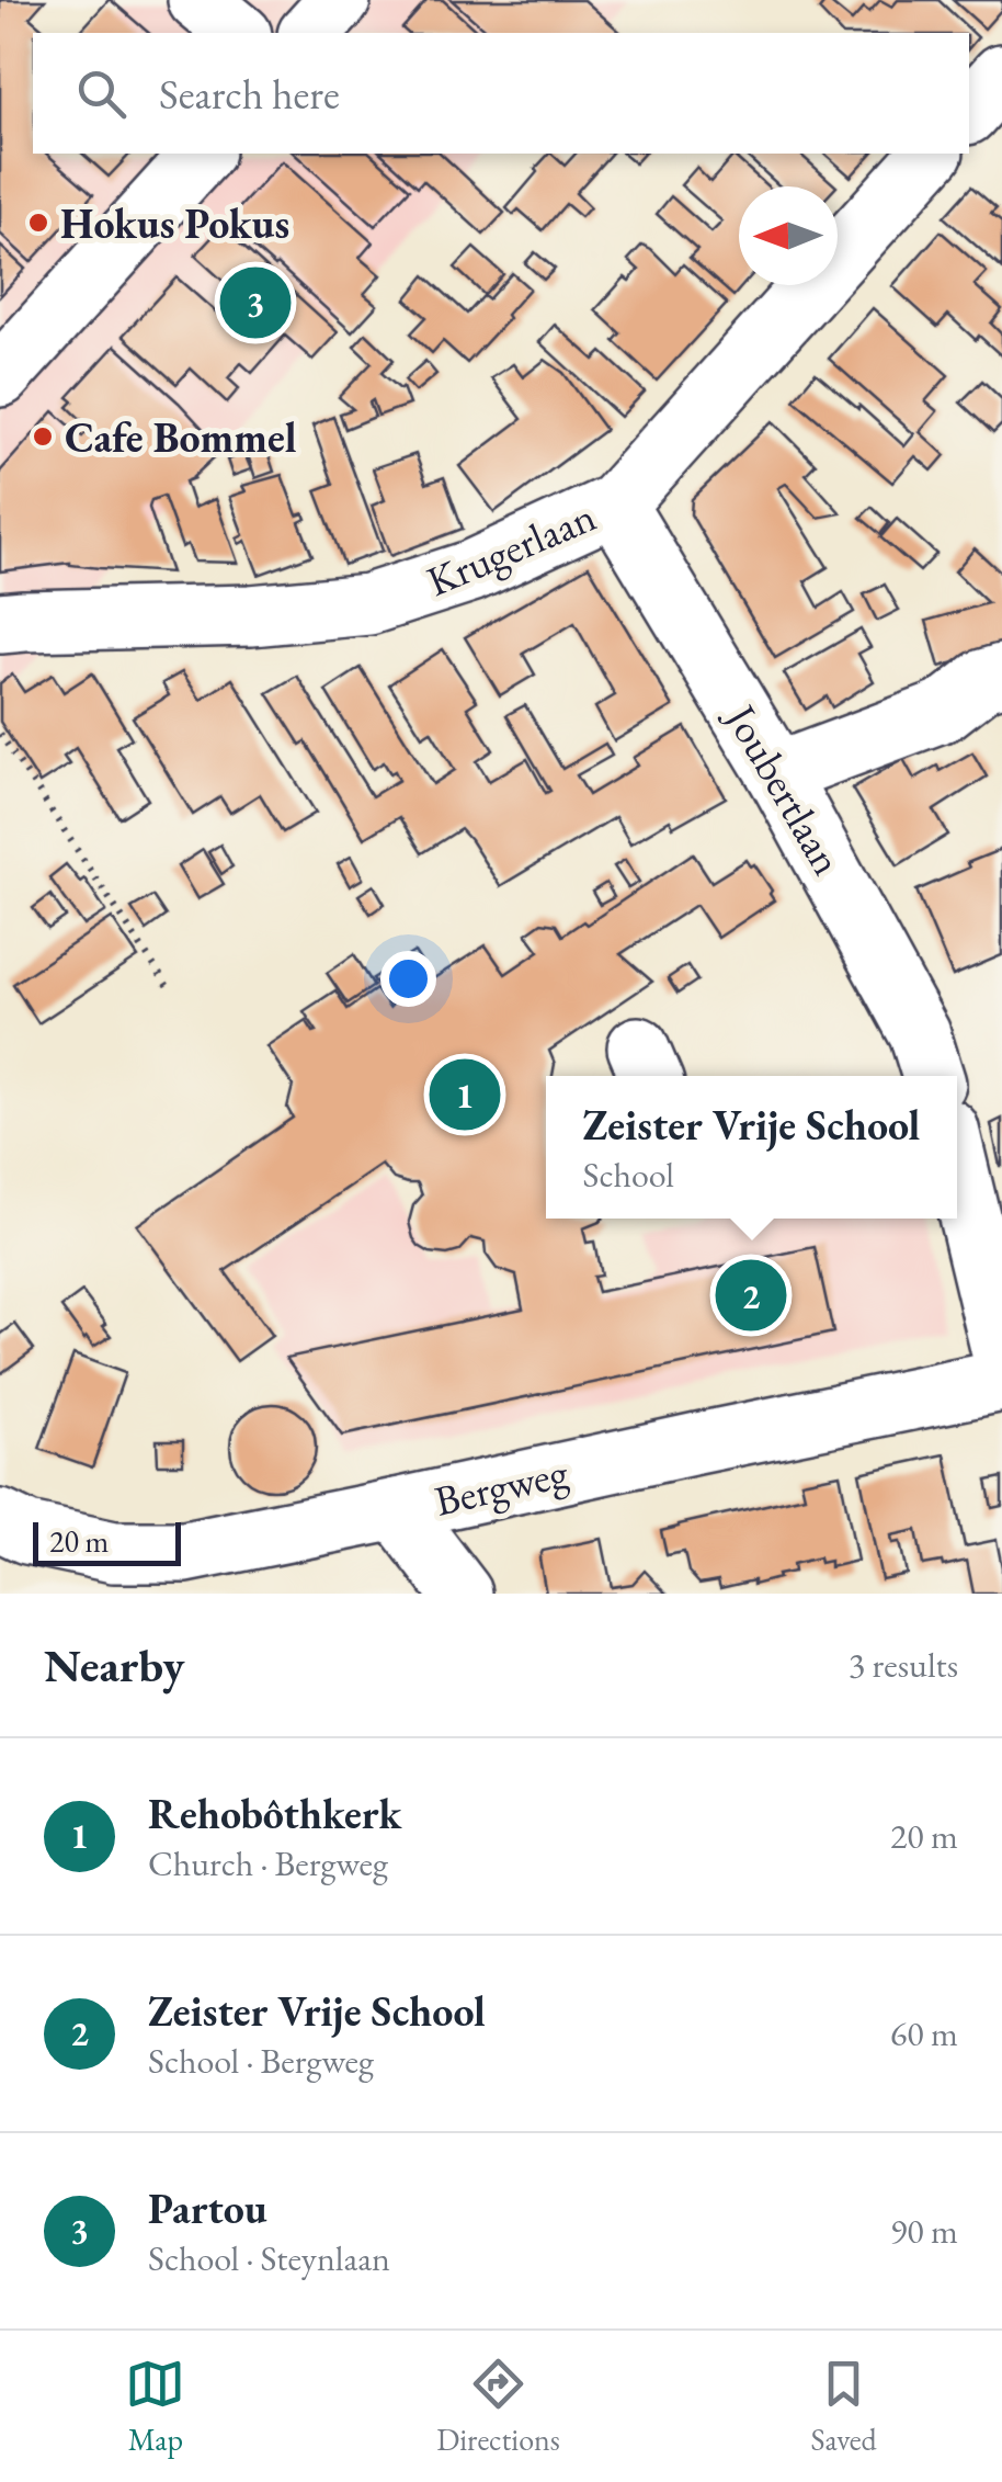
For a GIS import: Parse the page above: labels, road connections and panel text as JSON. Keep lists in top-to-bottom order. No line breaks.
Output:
{"streets":{"street":["Krugerlaan","Joubertlaan","Bergweg"]},"crossings":[["Krugerlaan","Joubertlaan"]],"places":["Hokus Pokus","Cafe Bommel"],"scale_bar":"20 m","north":"left","page":{"search":"Search here","pins":["3","1","2"],"popup":["Zeister Vrije School","School"],"scale":"20 m","heading":["Nearby","3 results"],"list":[{"mark":"1","name":"Rehobôthkerk","note":"Church · Bergweg","value":"20 m"},{"mark":"2","name":"Zeister Vrije School","note":"School · Bergweg","value":"60 m"},{"mark":"3","name":"Partou","note":"School · Steynlaan","value":"90 m"}],"nav":["Map","Directions","Saved"]}}
